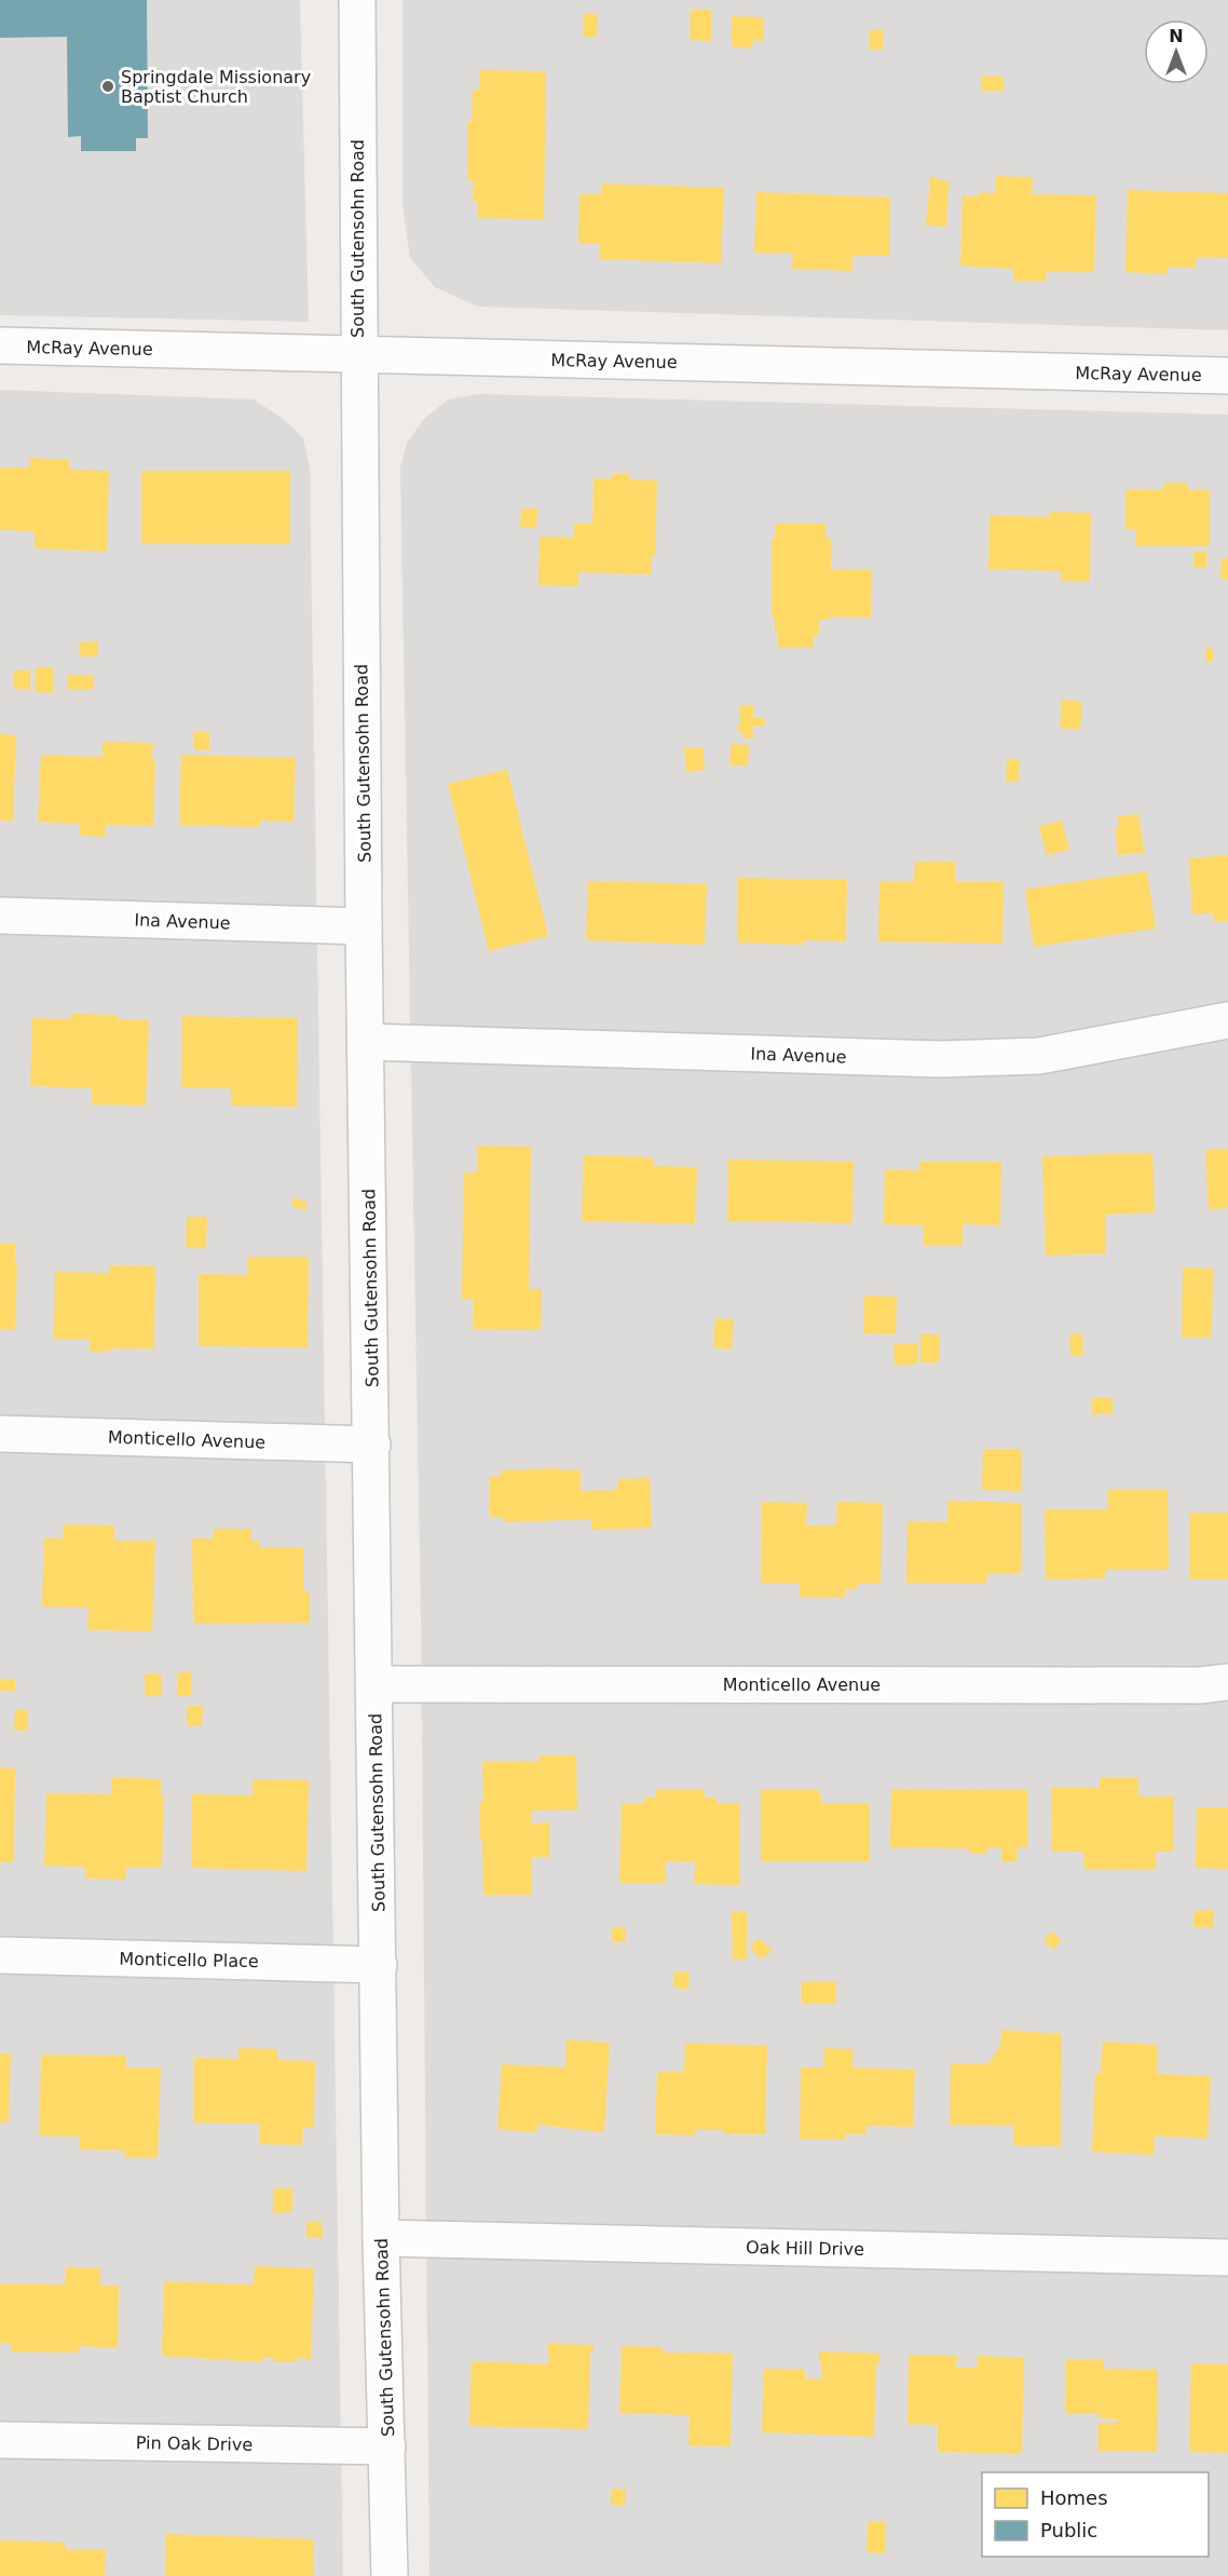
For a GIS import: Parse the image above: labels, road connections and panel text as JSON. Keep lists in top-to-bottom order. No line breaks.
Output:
{"streets":{"street":["South Gutensohn Road","McRay Avenue","Ina Avenue","Monticello Avenue","Monticello Place","Oak Hill Drive","Pin Oak Drive"]},"crossings":[["South Gutensohn Road","McRay Avenue"],["South Gutensohn Road","Ina Avenue"],["South Gutensohn Road","Monticello Avenue"],["South Gutensohn Road","Monticello Place"],["South Gutensohn Road","Oak Hill Drive"],["South Gutensohn Road","Pin Oak Drive"]],"places":["Springdale Missionary Baptist Church"],"legend":["Homes","Public"],"north":"top"}
